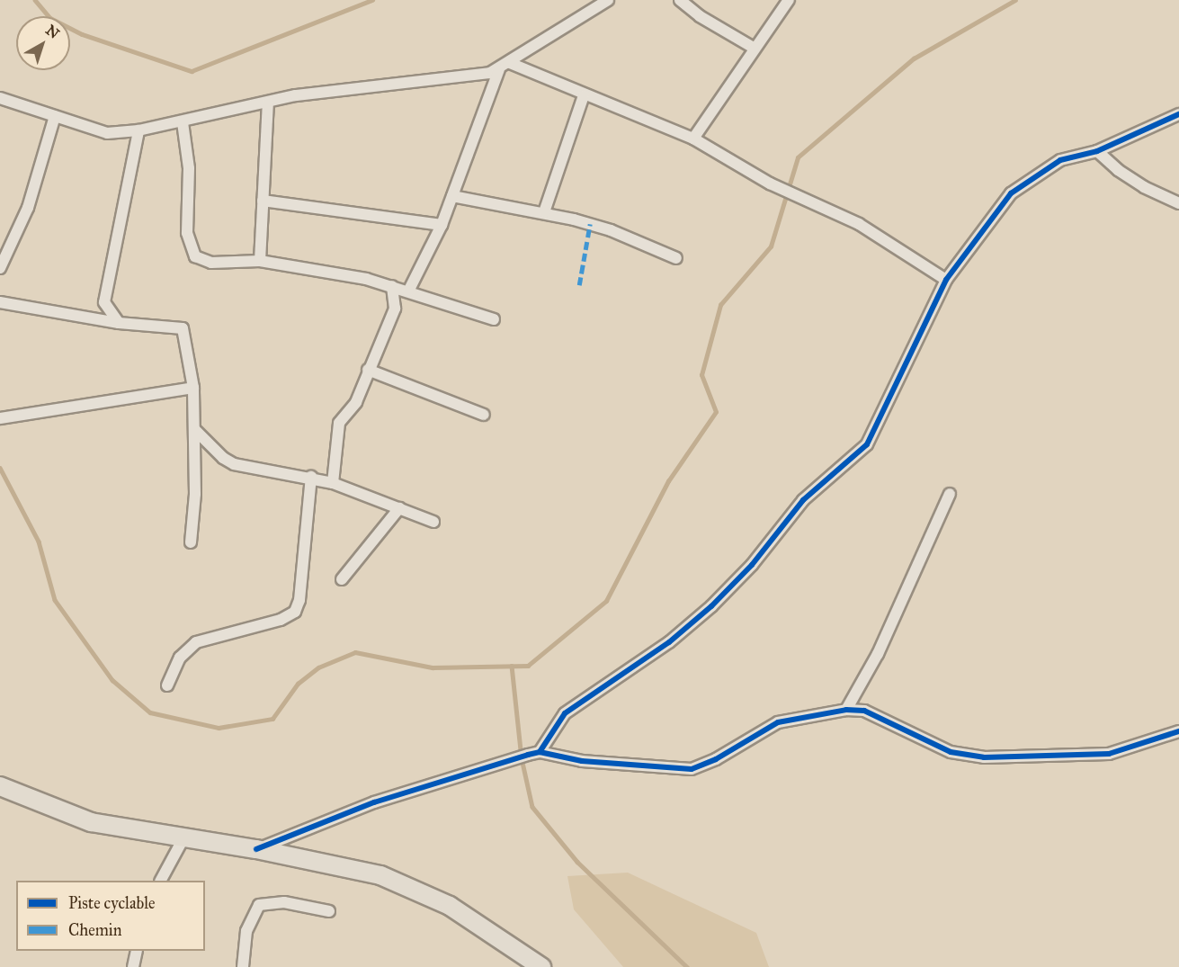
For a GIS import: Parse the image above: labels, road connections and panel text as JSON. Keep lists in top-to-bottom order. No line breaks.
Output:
{"legend":["Piste cyclable","Chemin"],"north":"top right"}
